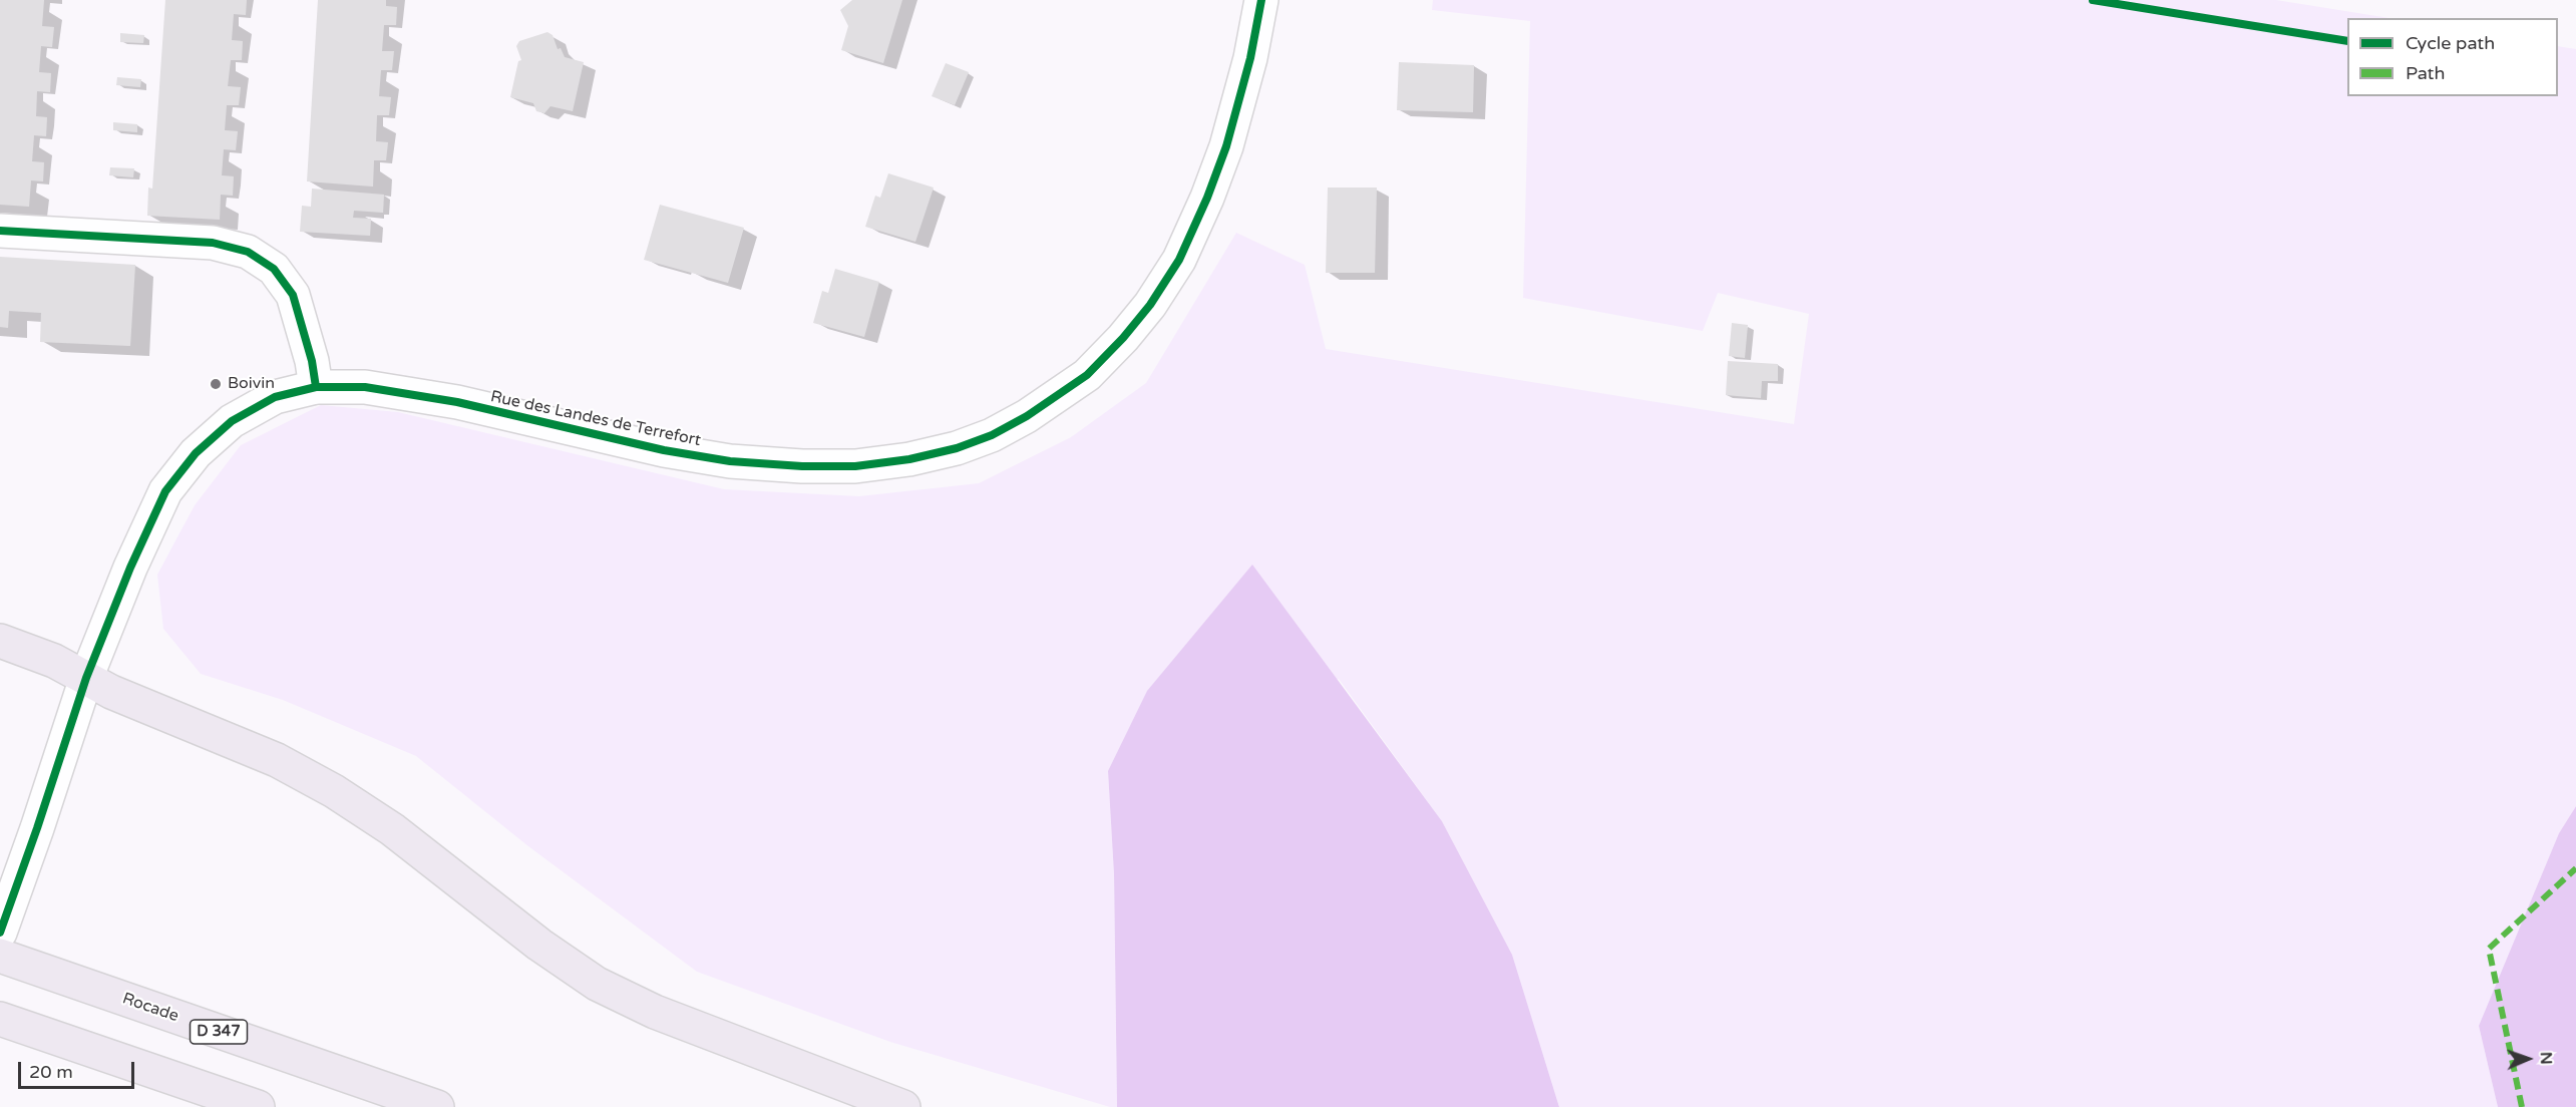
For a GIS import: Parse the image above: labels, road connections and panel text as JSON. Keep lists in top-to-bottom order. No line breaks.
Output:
{"streets":{"highway":["Rocade","D 347"],"street":["Rue des Landes de Terrefort"]},"places":["Boivin"],"legend":["Cycle path","Path"],"scale_bar":"20 m","north":"right"}
